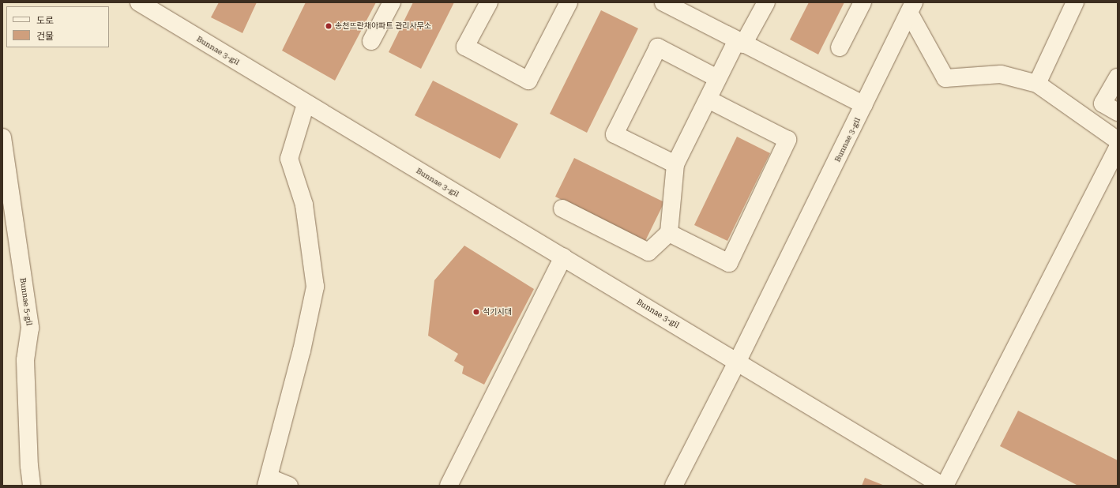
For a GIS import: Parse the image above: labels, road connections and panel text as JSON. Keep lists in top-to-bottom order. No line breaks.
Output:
{"streets":{"street":["Bunnae 3-gil","Bunnae 5-gil"]},"places":["송천뜨란채아파트 관리사무소","석기시대"],"legend":["도로","건물"]}
